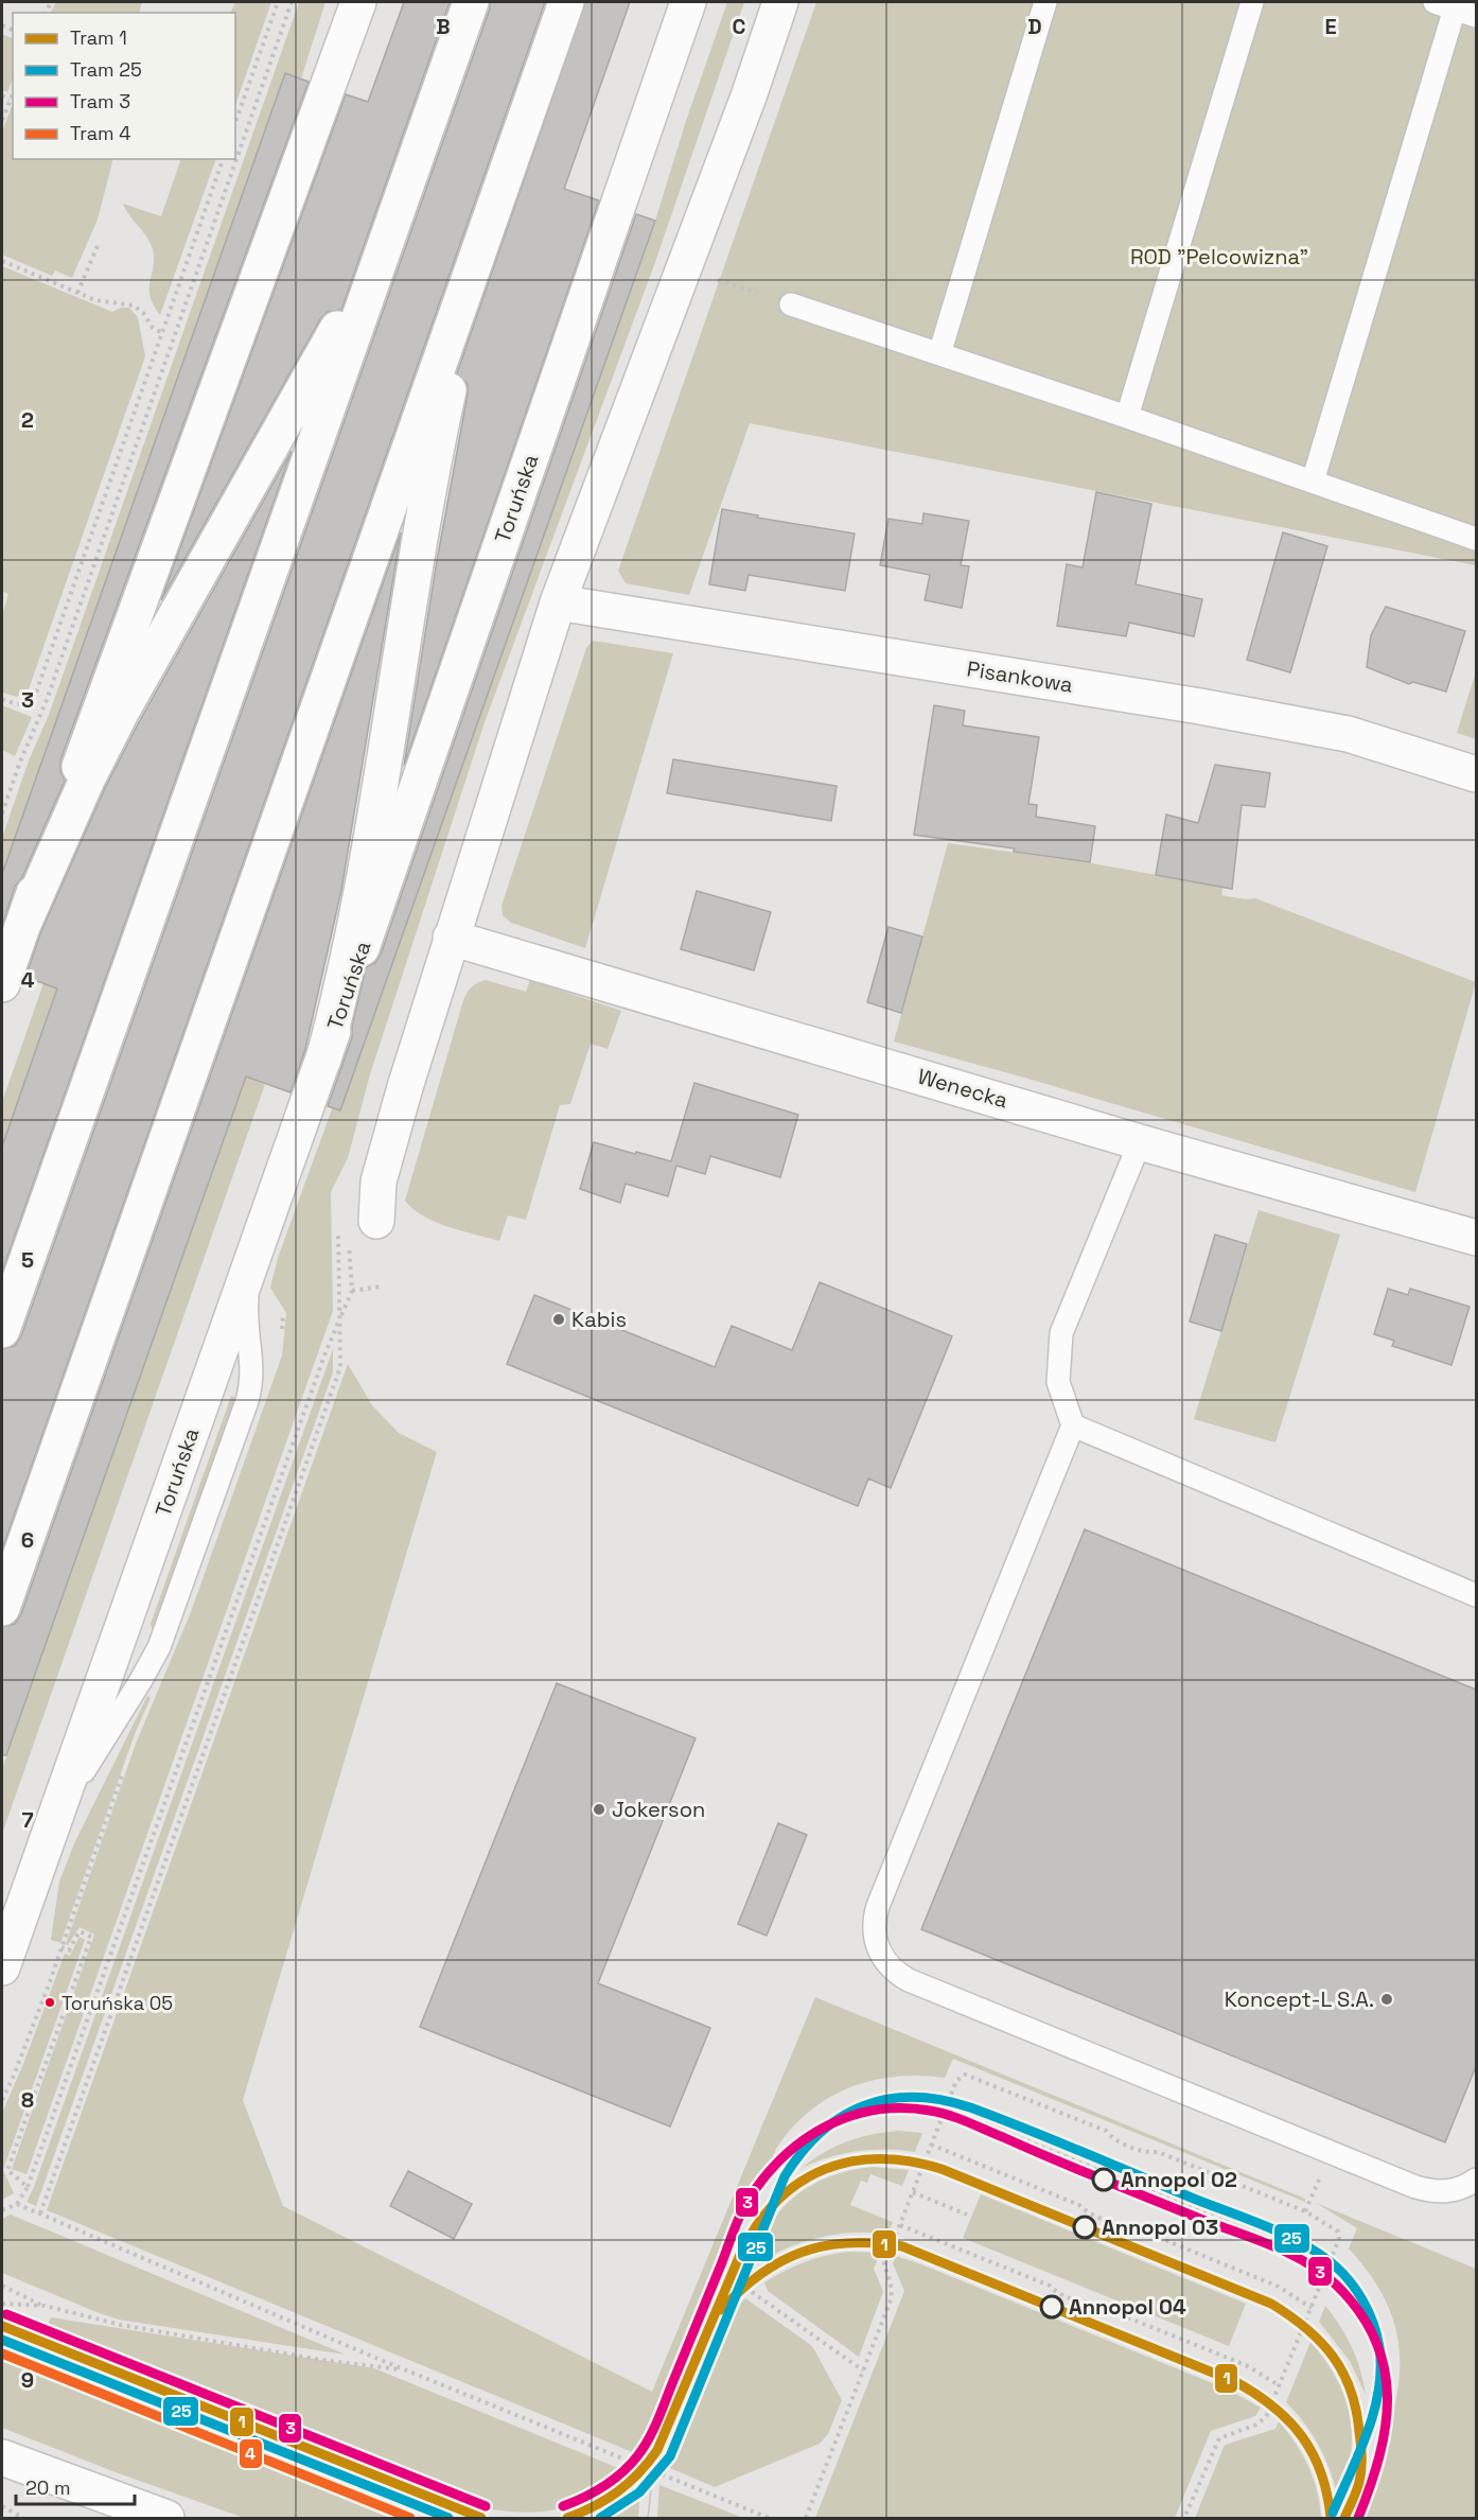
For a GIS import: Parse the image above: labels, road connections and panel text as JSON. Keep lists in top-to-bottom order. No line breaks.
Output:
{"streets":{"main road":["Toruńska","Pisankowa","Wenecka"]},"parks":["ROD \"Pelcowizna\""],"places":["Kabis","Jokerson","Koncept-L S.A.","Toruńska 05","Annopol 02","Annopol 03","Annopol 04"],"lines":["tram line 25","tram line 3","tram line 1","tram line 4"],"legend":["Tram 1","Tram 25","Tram 3","Tram 4"],"scale_bar":"20 m","grid":{"columns":["B","C","D","E"],"rows":["2","3","4","5","6","7","8","9"]}}
